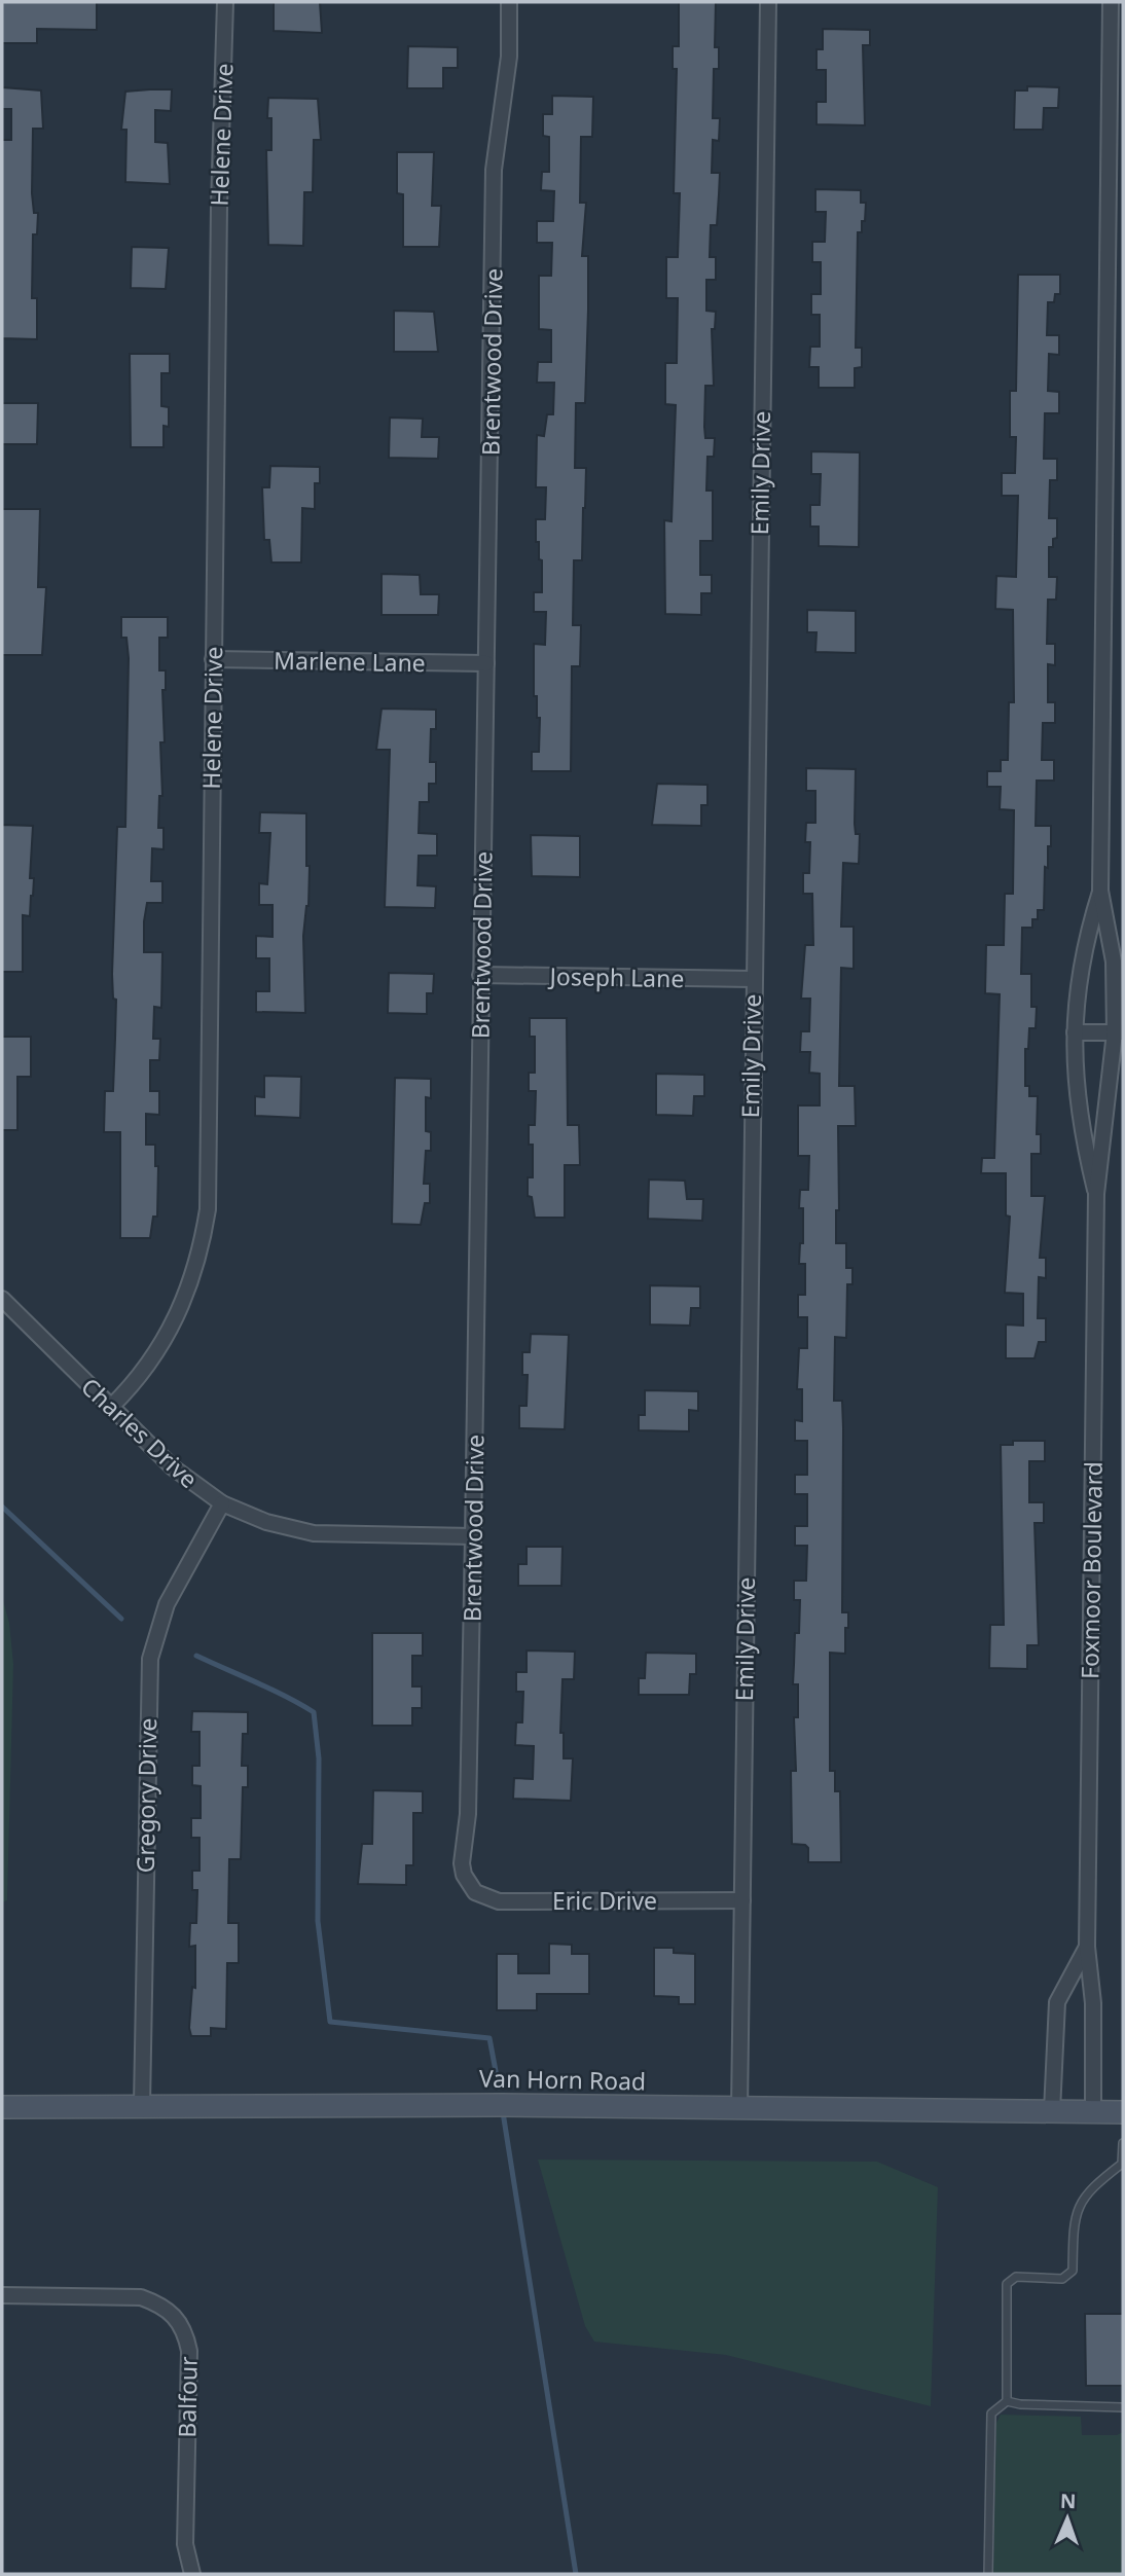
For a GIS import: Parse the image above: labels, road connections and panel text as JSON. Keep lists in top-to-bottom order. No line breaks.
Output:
{"streets":{"main road":["Van Horn Road"],"street":["Helene Drive","Brentwood Drive","Emily Drive","Marlene Lane","Joseph Lane","Charles Drive","Foxmoor Boulevard","Gregory Drive","Eric Drive","Balfour"]},"crossings":[["Helene Drive","Marlene Lane"],["Helene Drive","Charles Drive"],["Brentwood Drive","Marlene Lane"],["Brentwood Drive","Joseph Lane"],["Brentwood Drive","Charles Drive"],["Brentwood Drive","Eric Drive"],["Emily Drive","Joseph Lane"],["Emily Drive","Eric Drive"],["Emily Drive","Van Horn Road"],["Charles Drive","Gregory Drive"],["Foxmoor Boulevard","Van Horn Road"],["Gregory Drive","Van Horn Road"]],"north":"top"}
